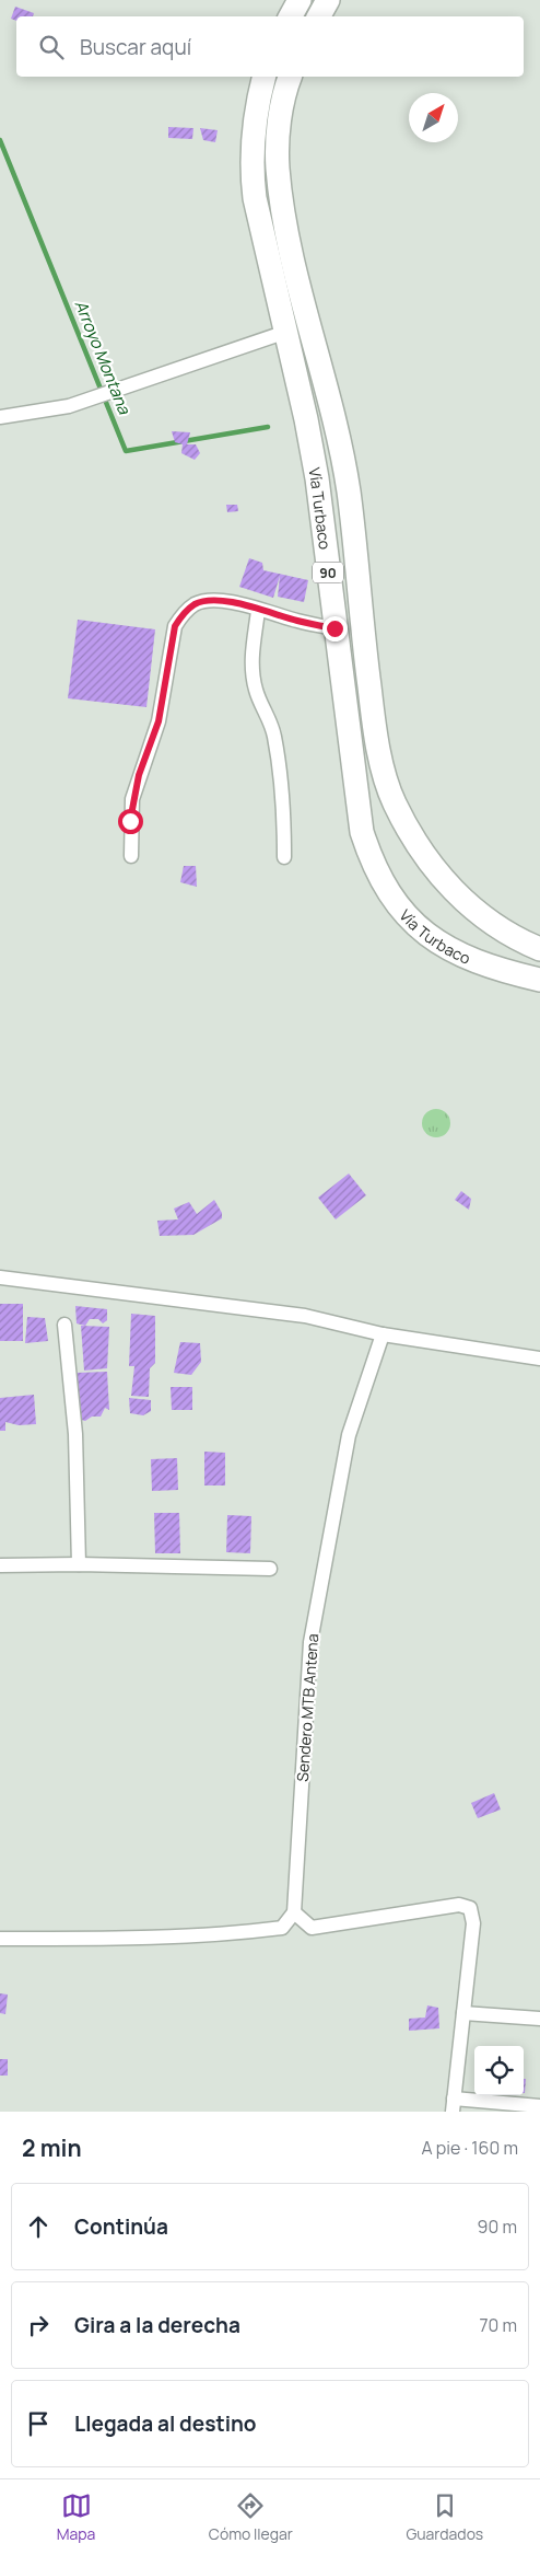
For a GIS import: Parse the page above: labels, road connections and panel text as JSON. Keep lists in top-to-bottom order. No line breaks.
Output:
{"streets":{"highway":["Vía Turbaco","90"],"street":["Sendero MTB Antena"]},"water":["Arroyo Montana"],"north":"top right","page":{"search":"Buscar aquí","heading":["2 min","A pie · 160 m"],"list":[["Continúa","90 m"],["Gira a la derecha","70 m"],"Llegada al destino"],"nav":["Mapa","Cómo llegar","Guardados"]}}
